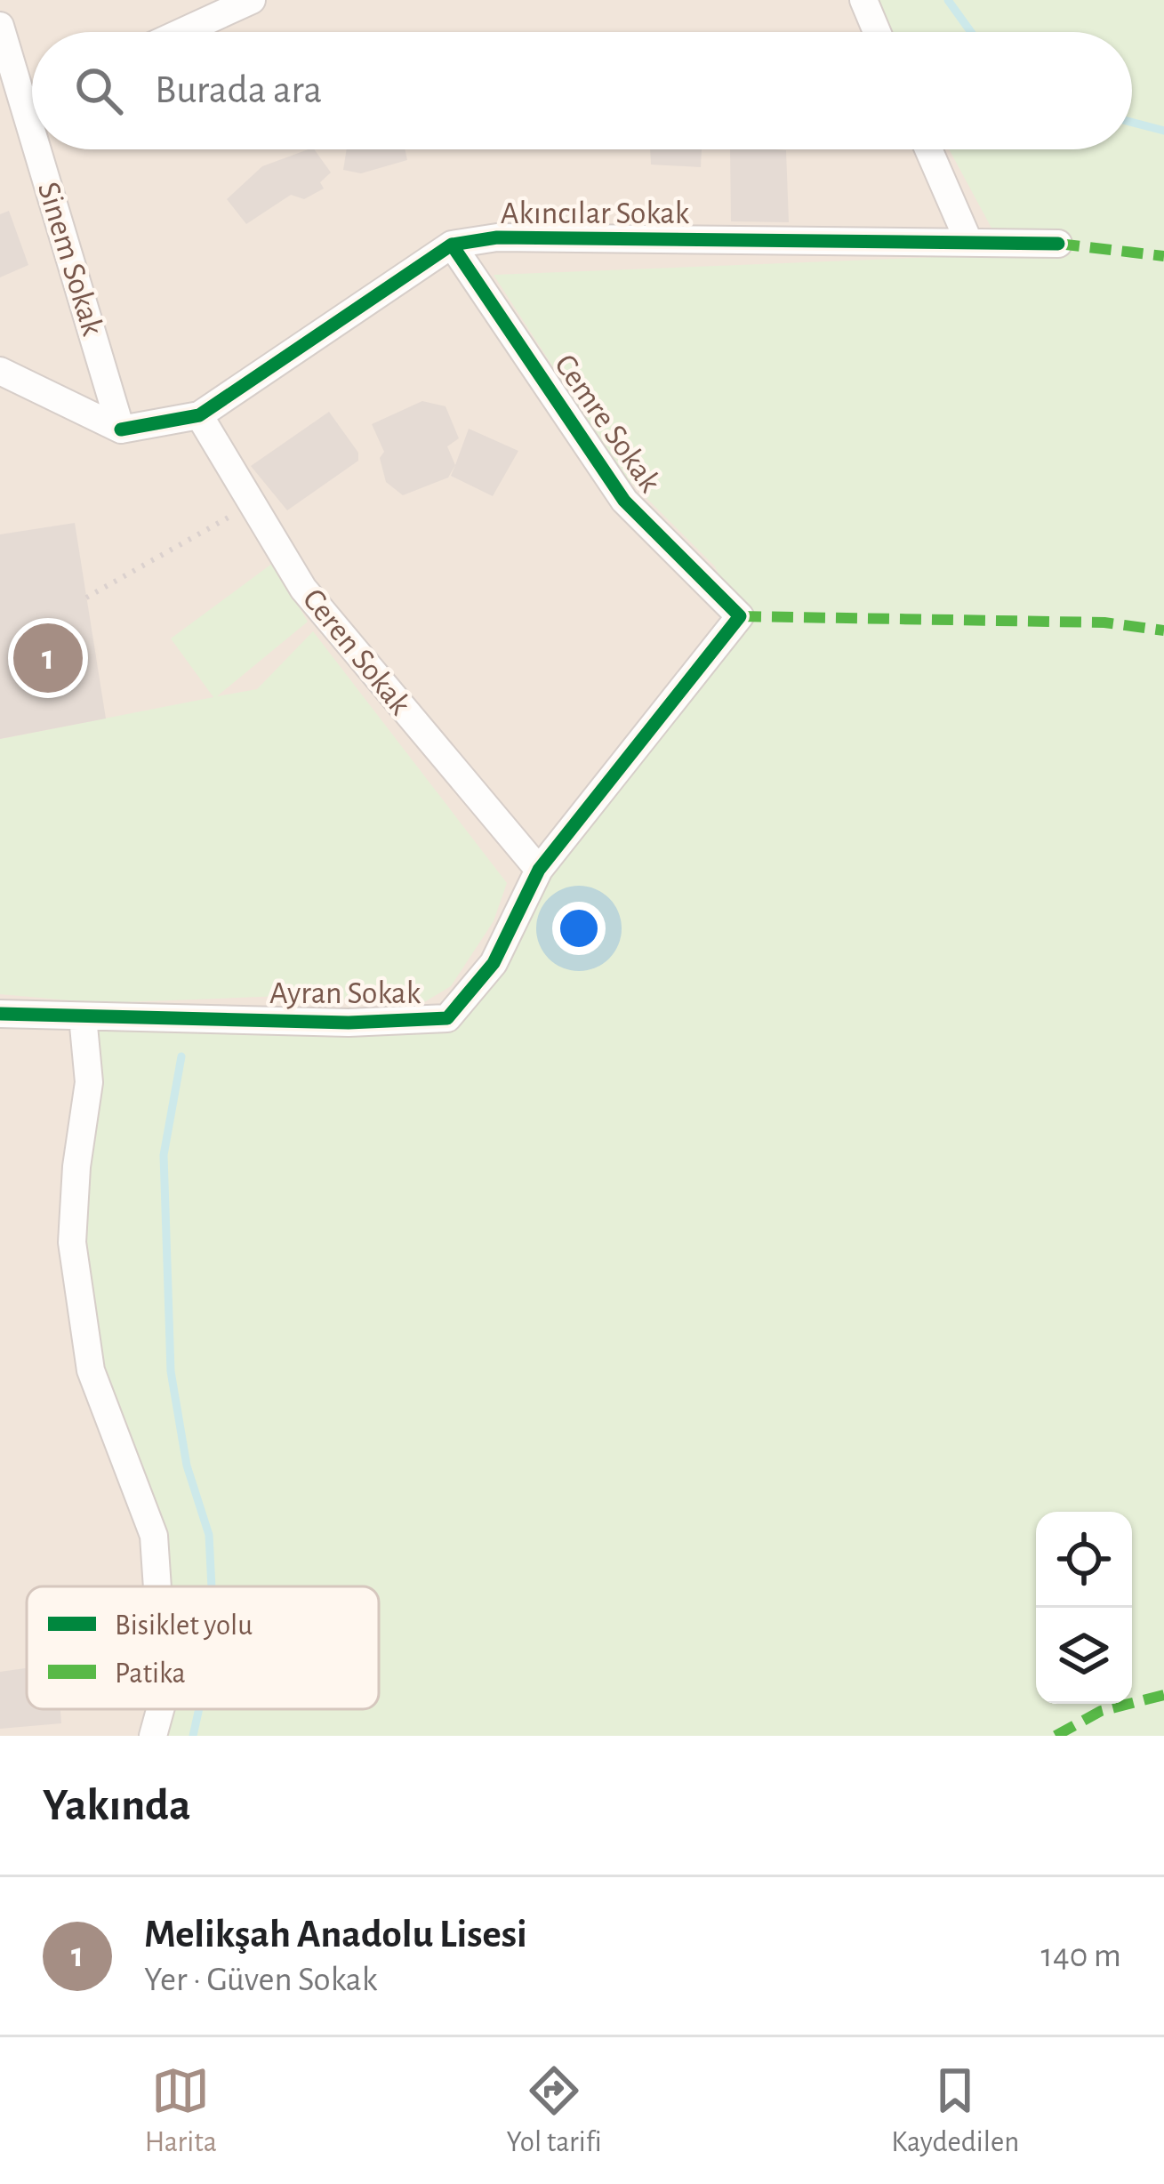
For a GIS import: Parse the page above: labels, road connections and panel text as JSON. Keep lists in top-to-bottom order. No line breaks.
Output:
{"streets":{"street":["Akıncılar Sokak","Sinem Sokak","Cemre Sokak","Ceren Sokak","Ayran Sokak"]},"crossings":[["Akıncılar Sokak","Sinem Sokak"],["Akıncılar Sokak","Cemre Sokak"],["Akıncılar Sokak","Ceren Sokak"],["Cemre Sokak","Ayran Sokak"],["Ceren Sokak","Ayran Sokak"]],"legend":["Bisiklet yolu","Patika"],"page":{"search":"Burada ara","pins":"1","heading":"Yakında","list":[{"mark":"1","name":"Melikşah Anadolu Lisesi","note":"Yer · Güven Sokak","value":"140 m"}],"nav":["Harita","Yol tarifi","Kaydedilen"]}}
